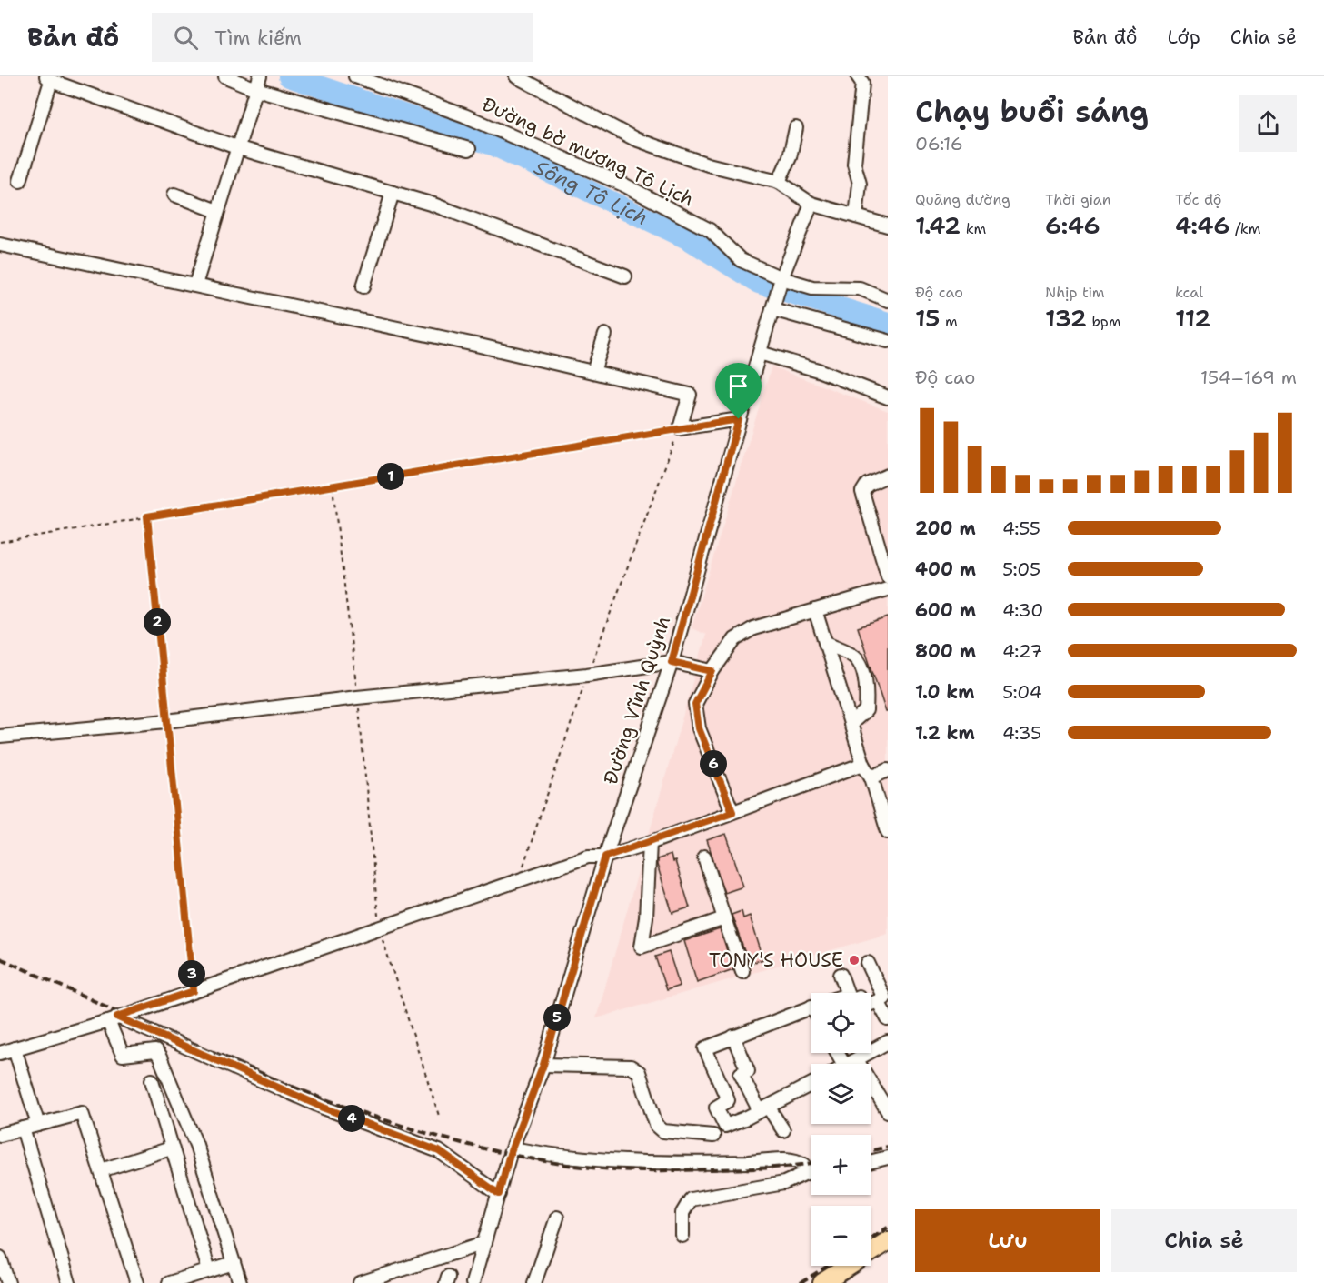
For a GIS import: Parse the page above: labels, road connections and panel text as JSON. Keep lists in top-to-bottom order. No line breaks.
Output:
{"streets":{"street":["Đường bờ mương Tô Lịch","Đường Vĩnh Quỳnh"]},"crossings":[["Đường bờ mương Tô Lịch","Đường Vĩnh Quỳnh"]],"water":["Sông Tô Lịch"],"places":["TONY'S HOUSE"],"page":{"header":"Bản đồ","search":"Tìm kiếm","nav":["Bản đồ","Lớp","Chia sẻ"],"heading":["Chạy buổi sáng","06:16"],"stats":[["Quãng đường","1.42 km"],["Thời gian","6:46"],["Tốc độ","4:46 /km"],["Độ cao","15 m"],["Nhịp tim","132 bpm"],["kcal","112"]],"chart":["Độ cao","154–169 m"],"pins":["1","2","6","3","5","4"],"list":[{"name":"200 m","note":"4:55"},{"name":"400 m","note":"5:05"},{"name":"600 m","note":"4:30"},{"name":"800 m","note":"4:27"},{"name":"1.0 km","note":"5:04"},{"name":"1.2 km","note":"4:35"}],"map_buttons":["+","−"],"buttons":["Lưu","Chia sẻ"]}}
